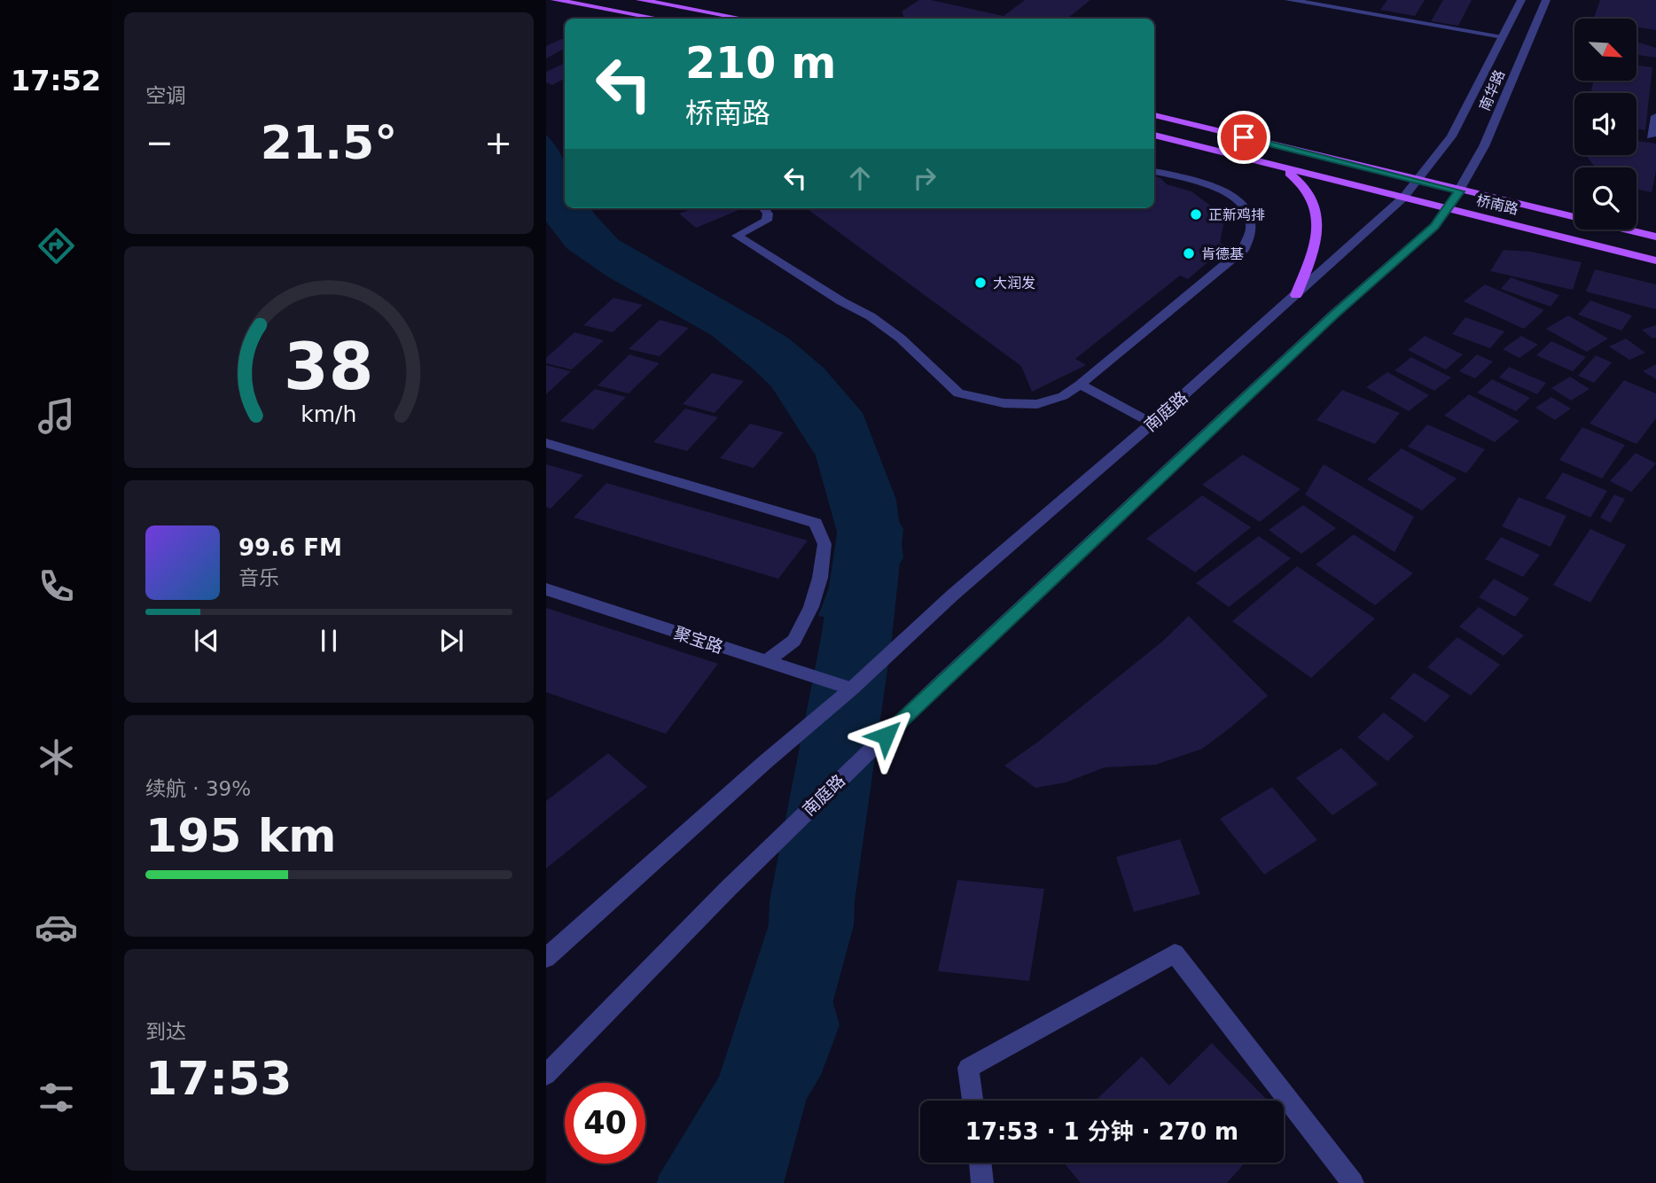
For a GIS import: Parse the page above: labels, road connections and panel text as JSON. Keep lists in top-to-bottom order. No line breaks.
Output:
{"streets":{"main road":["桥南路"],"street":["南华路","南庭路","聚宝路"]},"crossings":[["南华路","桥南路"],["南华路","南庭路"],["桥南路","南庭路"],["南庭路","聚宝路"]],"places":["正新鸡排","肯德基","大润发"],"north":"bottom right","page":{"tabs":"17:52","tile":["空调",["续航 · 39%","195 km"],["到达","17:53"]],"turn":["210 m","桥南路"],"heat":["−","21.5°","+"],"song":["99.6 FM","音乐"],"limit":"40","trip":"17:53 · 1 分钟 · 270 m","gauge":["38","km/h"]}}
